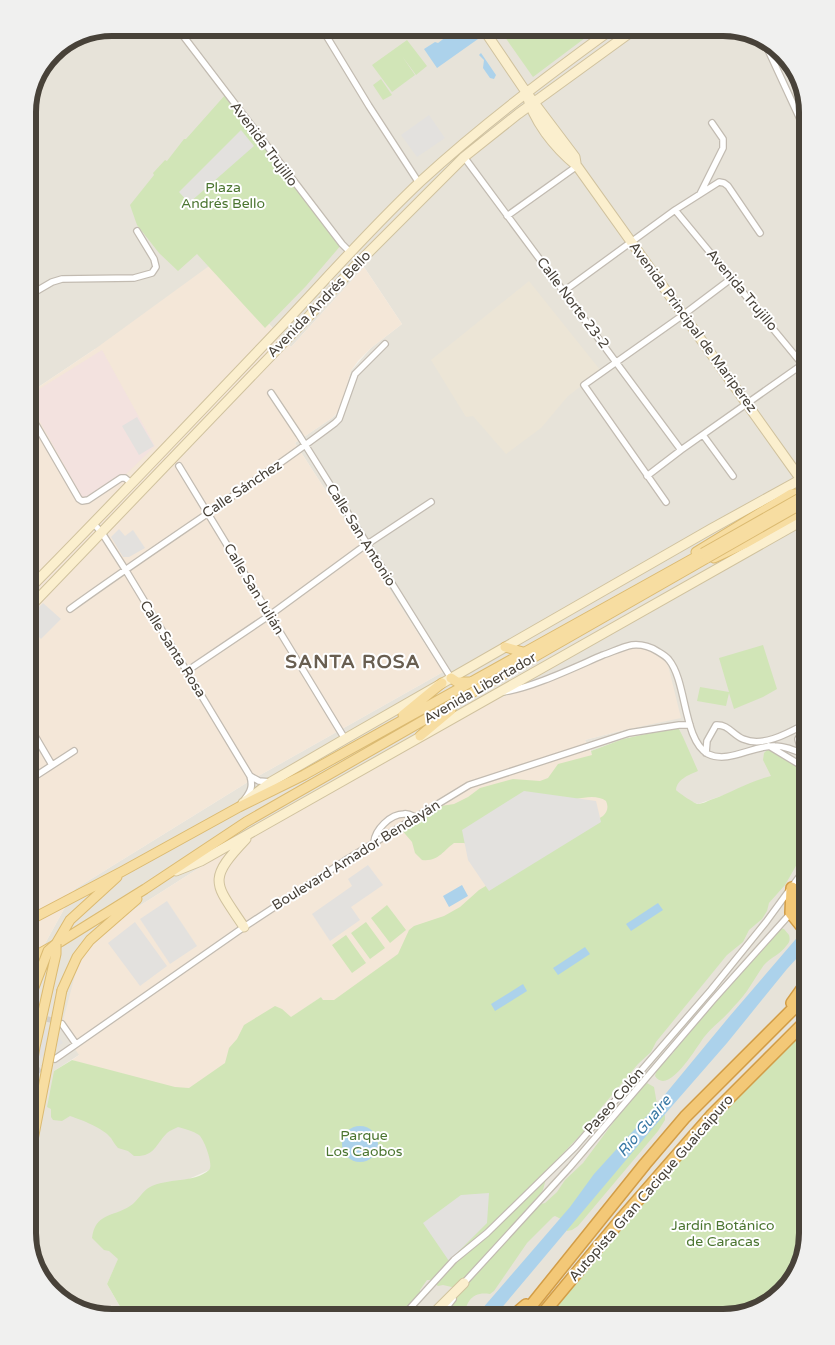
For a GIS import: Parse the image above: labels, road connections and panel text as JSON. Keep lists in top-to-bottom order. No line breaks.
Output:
{"streets":{"highway":["Autopista Gran Cacique Guaicaipuro"],"main road":["Avenida Libertador"],"street":["Avenida Trujillo","Calle Norte 23-2","Avenida Andrés Bello","Avenida Principal de Maripérez","Calle Sánchez","Calle San Antonio","Calle San Julián","Calle Santa Rosa","Boulevard Amador Bendayán","Paseo Colón"]},"crossings":[["Avenida Trujillo","Avenida Andrés Bello"],["Calle Norte 23-2","Avenida Andrés Bello"],["Avenida Andrés Bello","Avenida Principal de Maripérez"],["Avenida Andrés Bello","Calle Santa Rosa"],["Calle Sánchez","Calle San Antonio"],["Calle Sánchez","Calle San Julián"],["Calle Sánchez","Calle Santa Rosa"],["Calle San Antonio","Avenida Libertador"],["Calle San Julián","Avenida Libertador"]],"districts":["SANTA ROSA"],"water":["Río Guaire"],"parks":["Plaza Andrés Bello","Parque Los Caobos","Jardín Botánico de Caracas"]}
